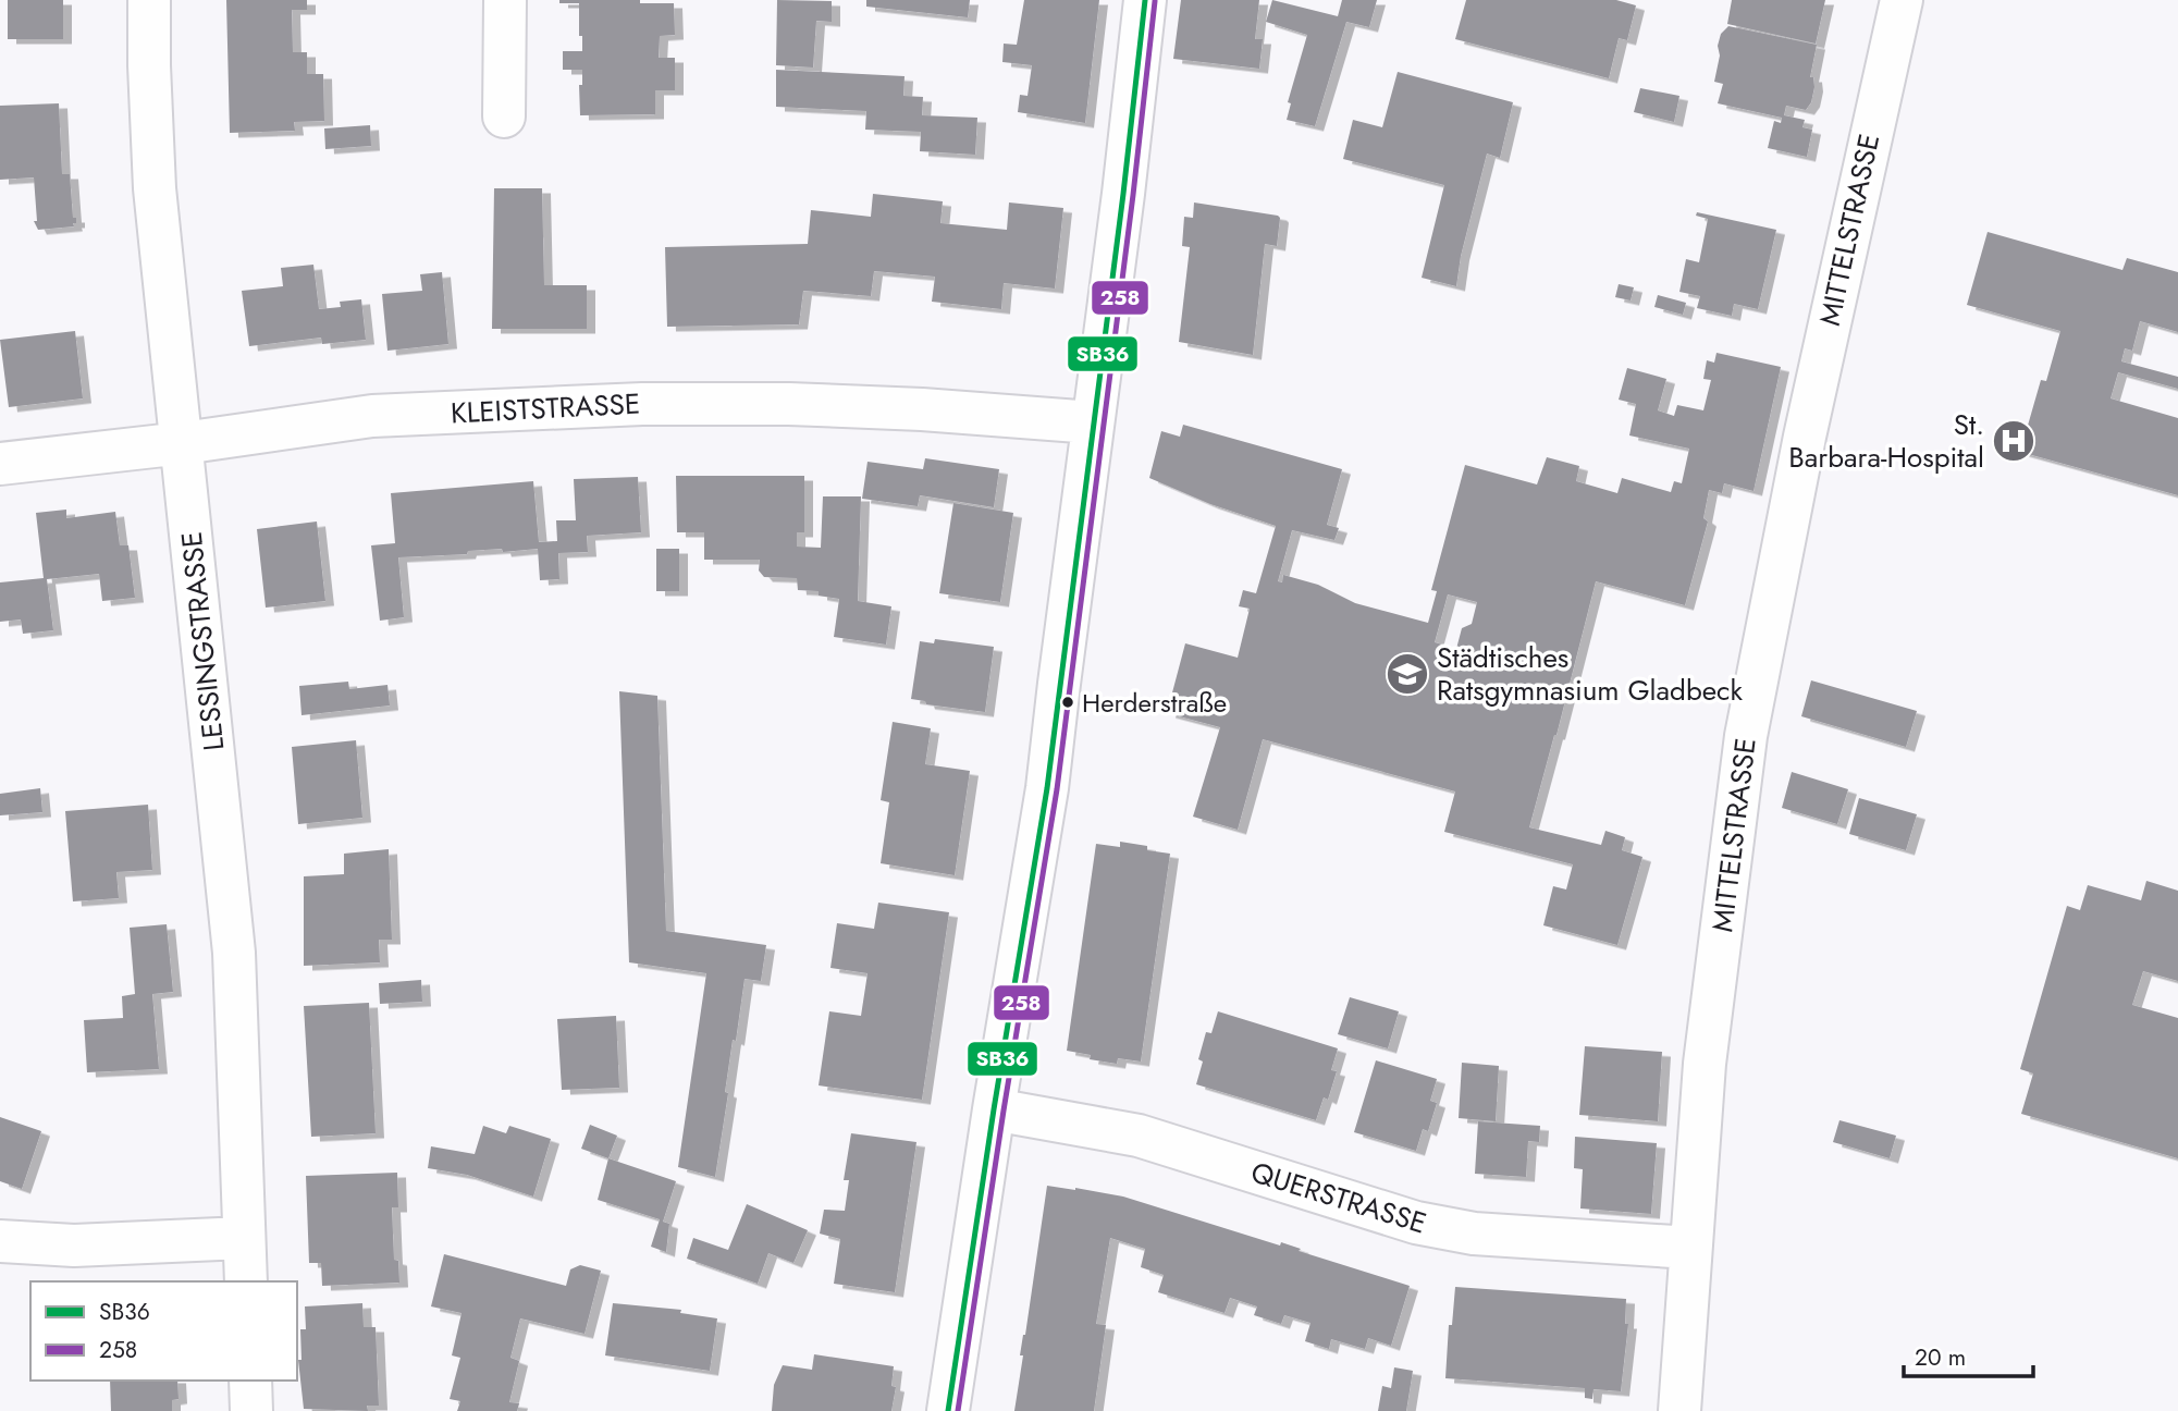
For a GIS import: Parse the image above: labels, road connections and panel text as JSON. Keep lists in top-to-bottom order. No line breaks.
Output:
{"streets":{"street":["MITTELSTRASSE","KLEISTSTRASSE","LESSINGSTRASSE","QUERSTRASSE"]},"crossings":[["MITTELSTRASSE","QUERSTRASSE"],["KLEISTSTRASSE","LESSINGSTRASSE"]],"places":{"hospital":["St. Barbara-Hospital"],"school or university":["Städtisches Ratsgymnasium Gladbeck"],"other":["Herderstraße"]},"lines":["transit line SB36","transit line 258"],"legend":["SB36","258"],"scale_bar":"20 m"}
